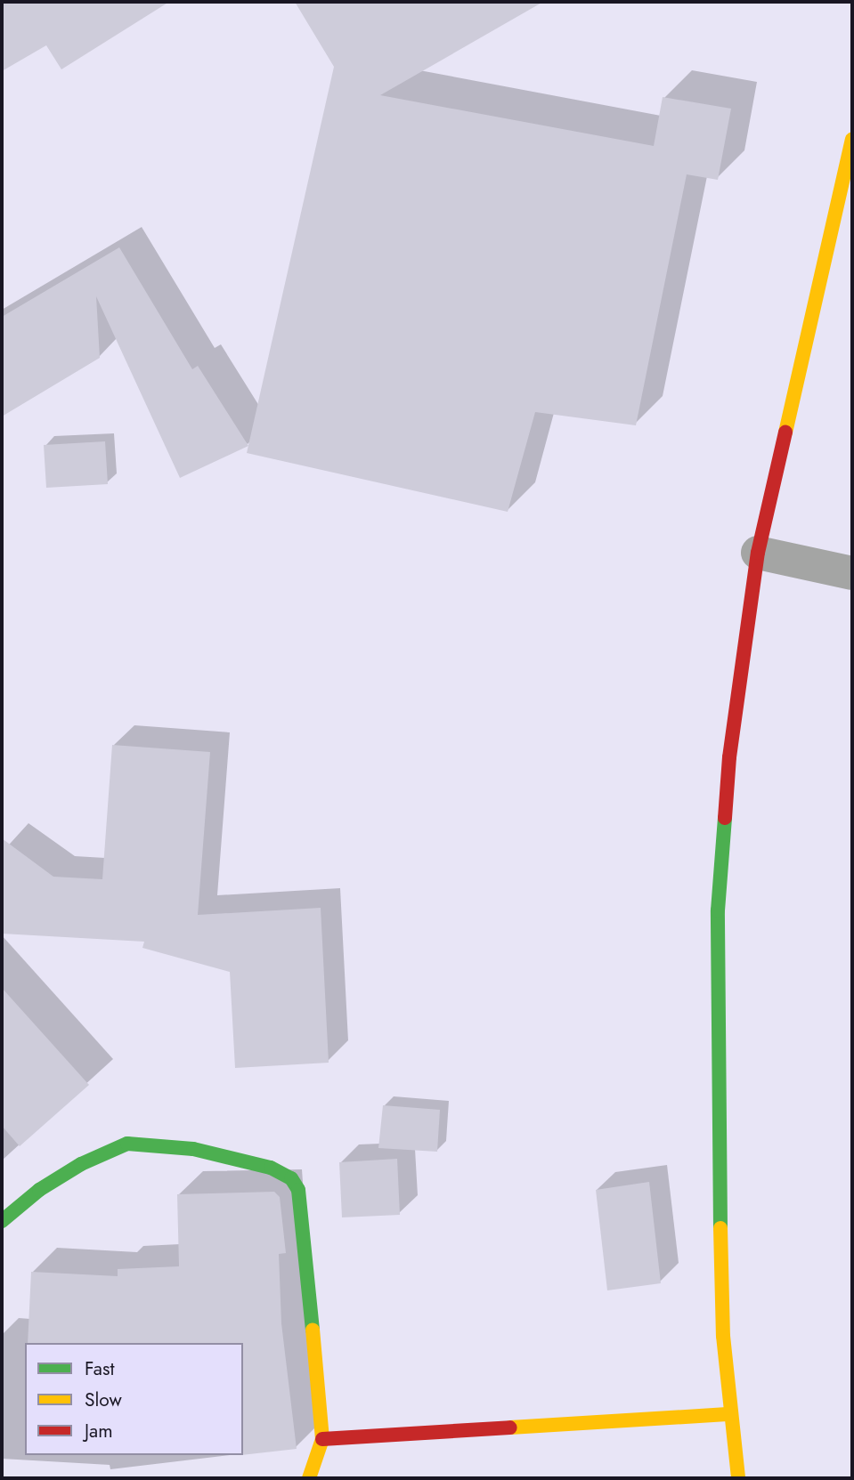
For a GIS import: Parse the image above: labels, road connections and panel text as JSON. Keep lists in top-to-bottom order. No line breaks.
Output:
{"legend":["Fast","Slow","Jam"]}
